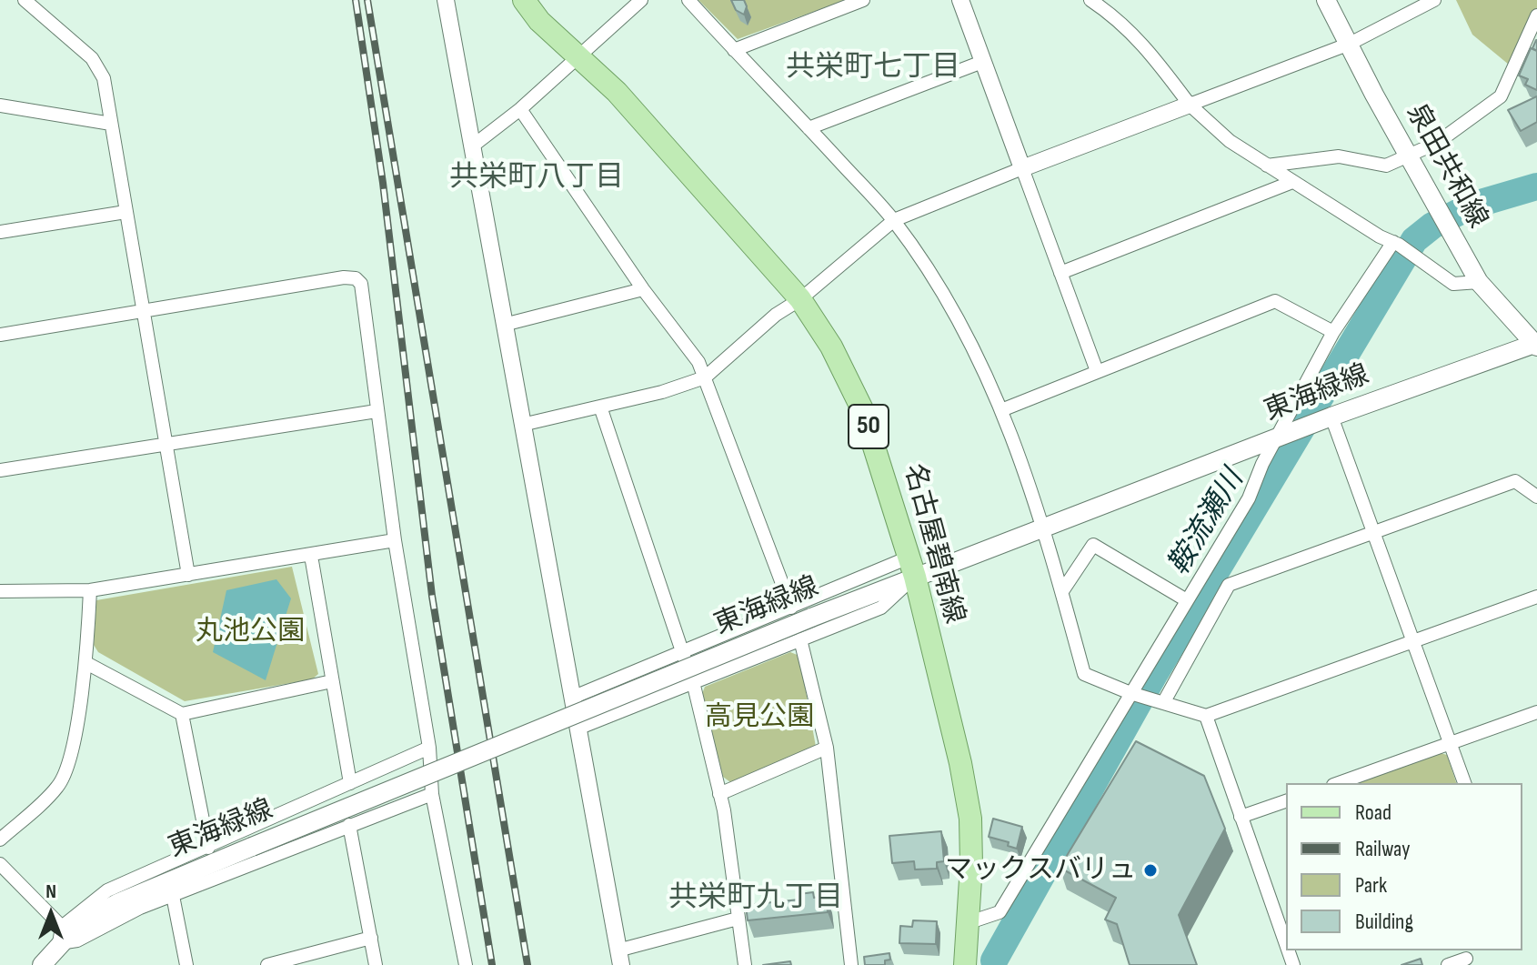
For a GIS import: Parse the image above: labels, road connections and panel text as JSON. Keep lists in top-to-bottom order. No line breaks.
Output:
{"streets":{"main road":["泉田共和線","東海緑線","50","名古屋碧南線"]},"crossings":[["泉田共和線","東海緑線"],["東海緑線","名古屋碧南線"]],"districts":["共栄町七丁目","共栄町八丁目","共栄町九丁目"],"water":["鞍流瀬川"],"parks":["丸池公園","高見公園"],"places":["マックスバリュ"],"legend":["Road","Railway","Park","Building"],"north":"top"}
